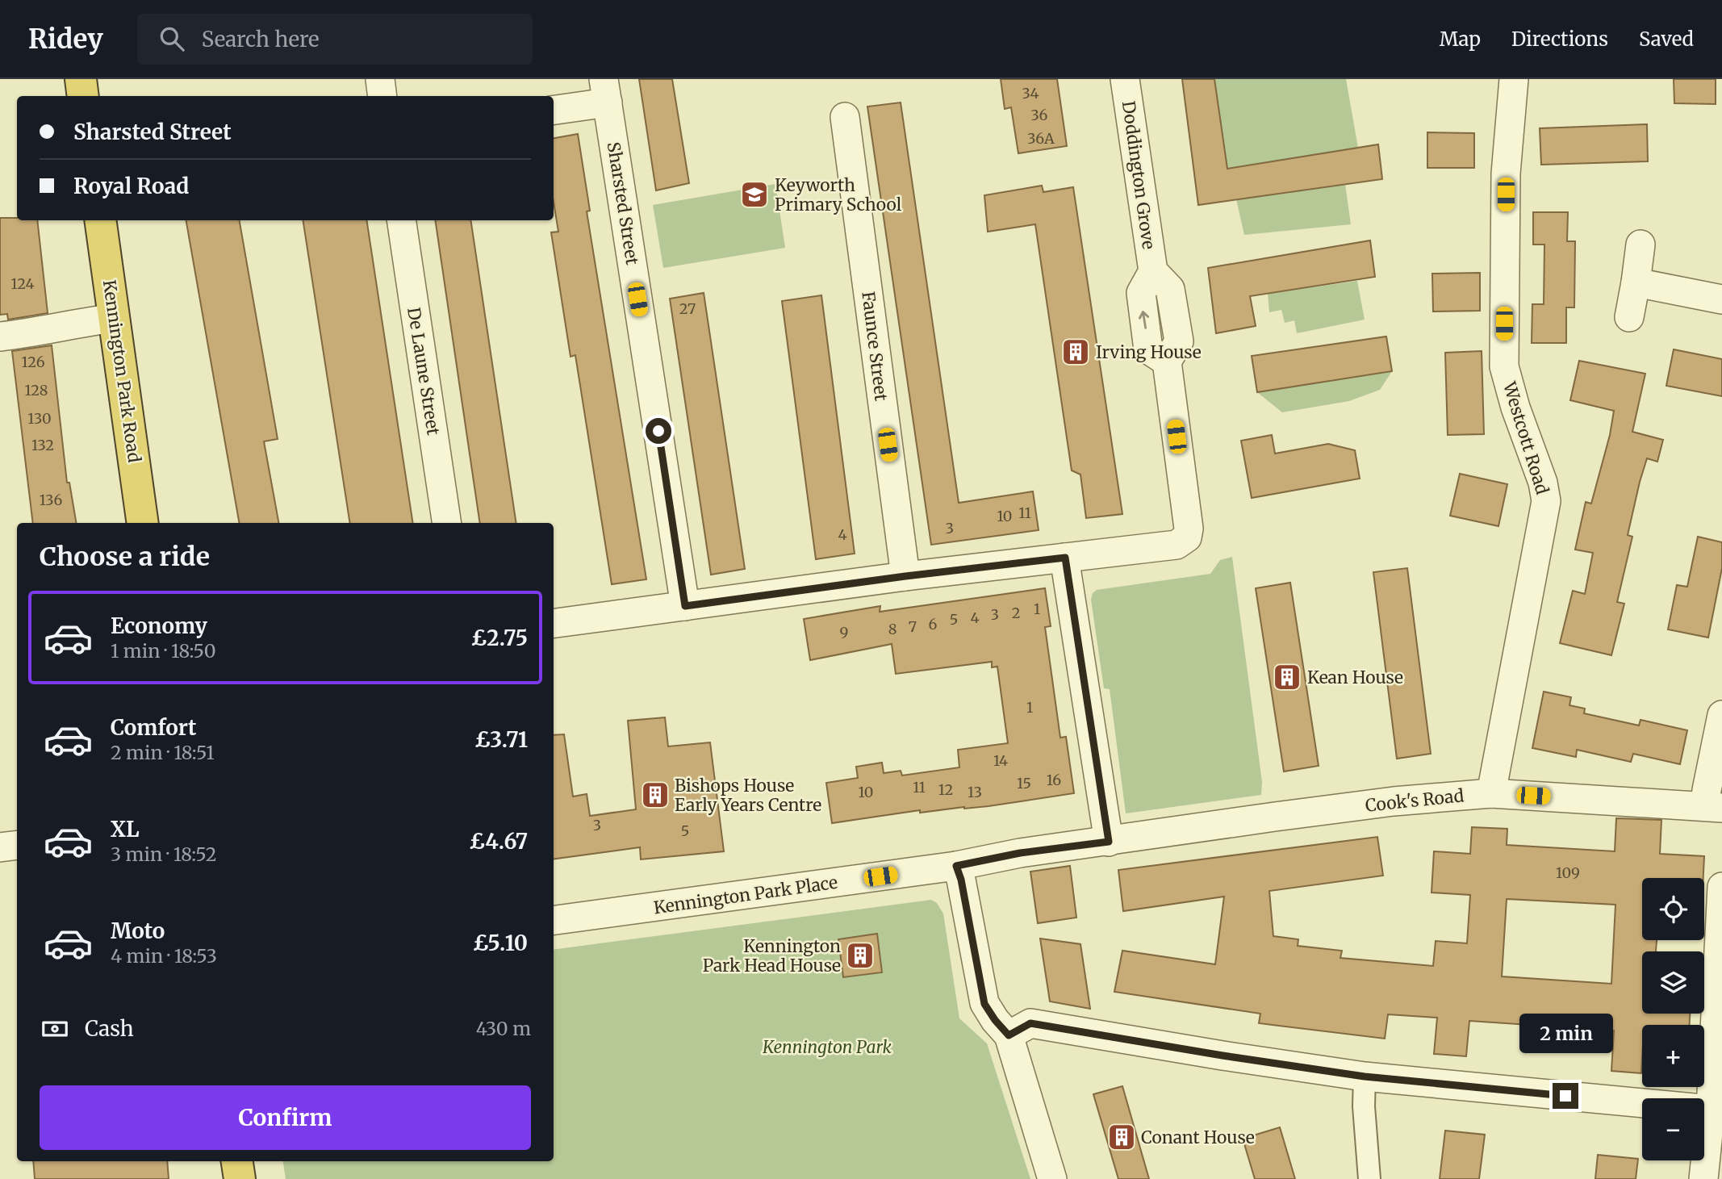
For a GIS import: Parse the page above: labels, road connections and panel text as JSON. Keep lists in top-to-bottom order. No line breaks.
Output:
{"streets":{"highway":["Kennington Park Road"],"street":["Doddington Grove","Sharsted Street","Faunce Street","De Laune Street","Westcott Road","Cook's Road","Kennington Park Place"]},"crossings":[["Westcott Road","Cook's Road"],["Cook's Road","Kennington Park Place"]],"parks":["Kennington Park"],"places":{"school or university":["Keyworth Primary School"],"building":["Irving House","Kean House","Bishops House Early Years Centre","Kennington Park Head House","Conant House"]},"house_numbers":["34","36","36A","124","27","126","128","130","132","136","11","10","3","4","1","2","3","4","5","6","7","8","9","1","14","16","15","11","12","10","13","3","5","109"],"page":{"header":"Ridey","search":"Search here","nav":["Map","Directions","Saved"],"banner":["Sharsted Street","Royal Road"],"heading":"Choose a ride","list":[{"name":"Economy","note":"1 min · 18:50","value":"£2.75"},{"name":"Comfort","note":"2 min · 18:51","value":"£3.71"},{"name":"XL","note":"3 min · 18:52","value":"£4.67"},{"name":"Moto","note":"4 min · 18:53","value":"£5.10"}],"map_buttons":["+","−"],"pay":["Cash","430 m"],"bubble":"2 min","buttons":"Confirm"}}
